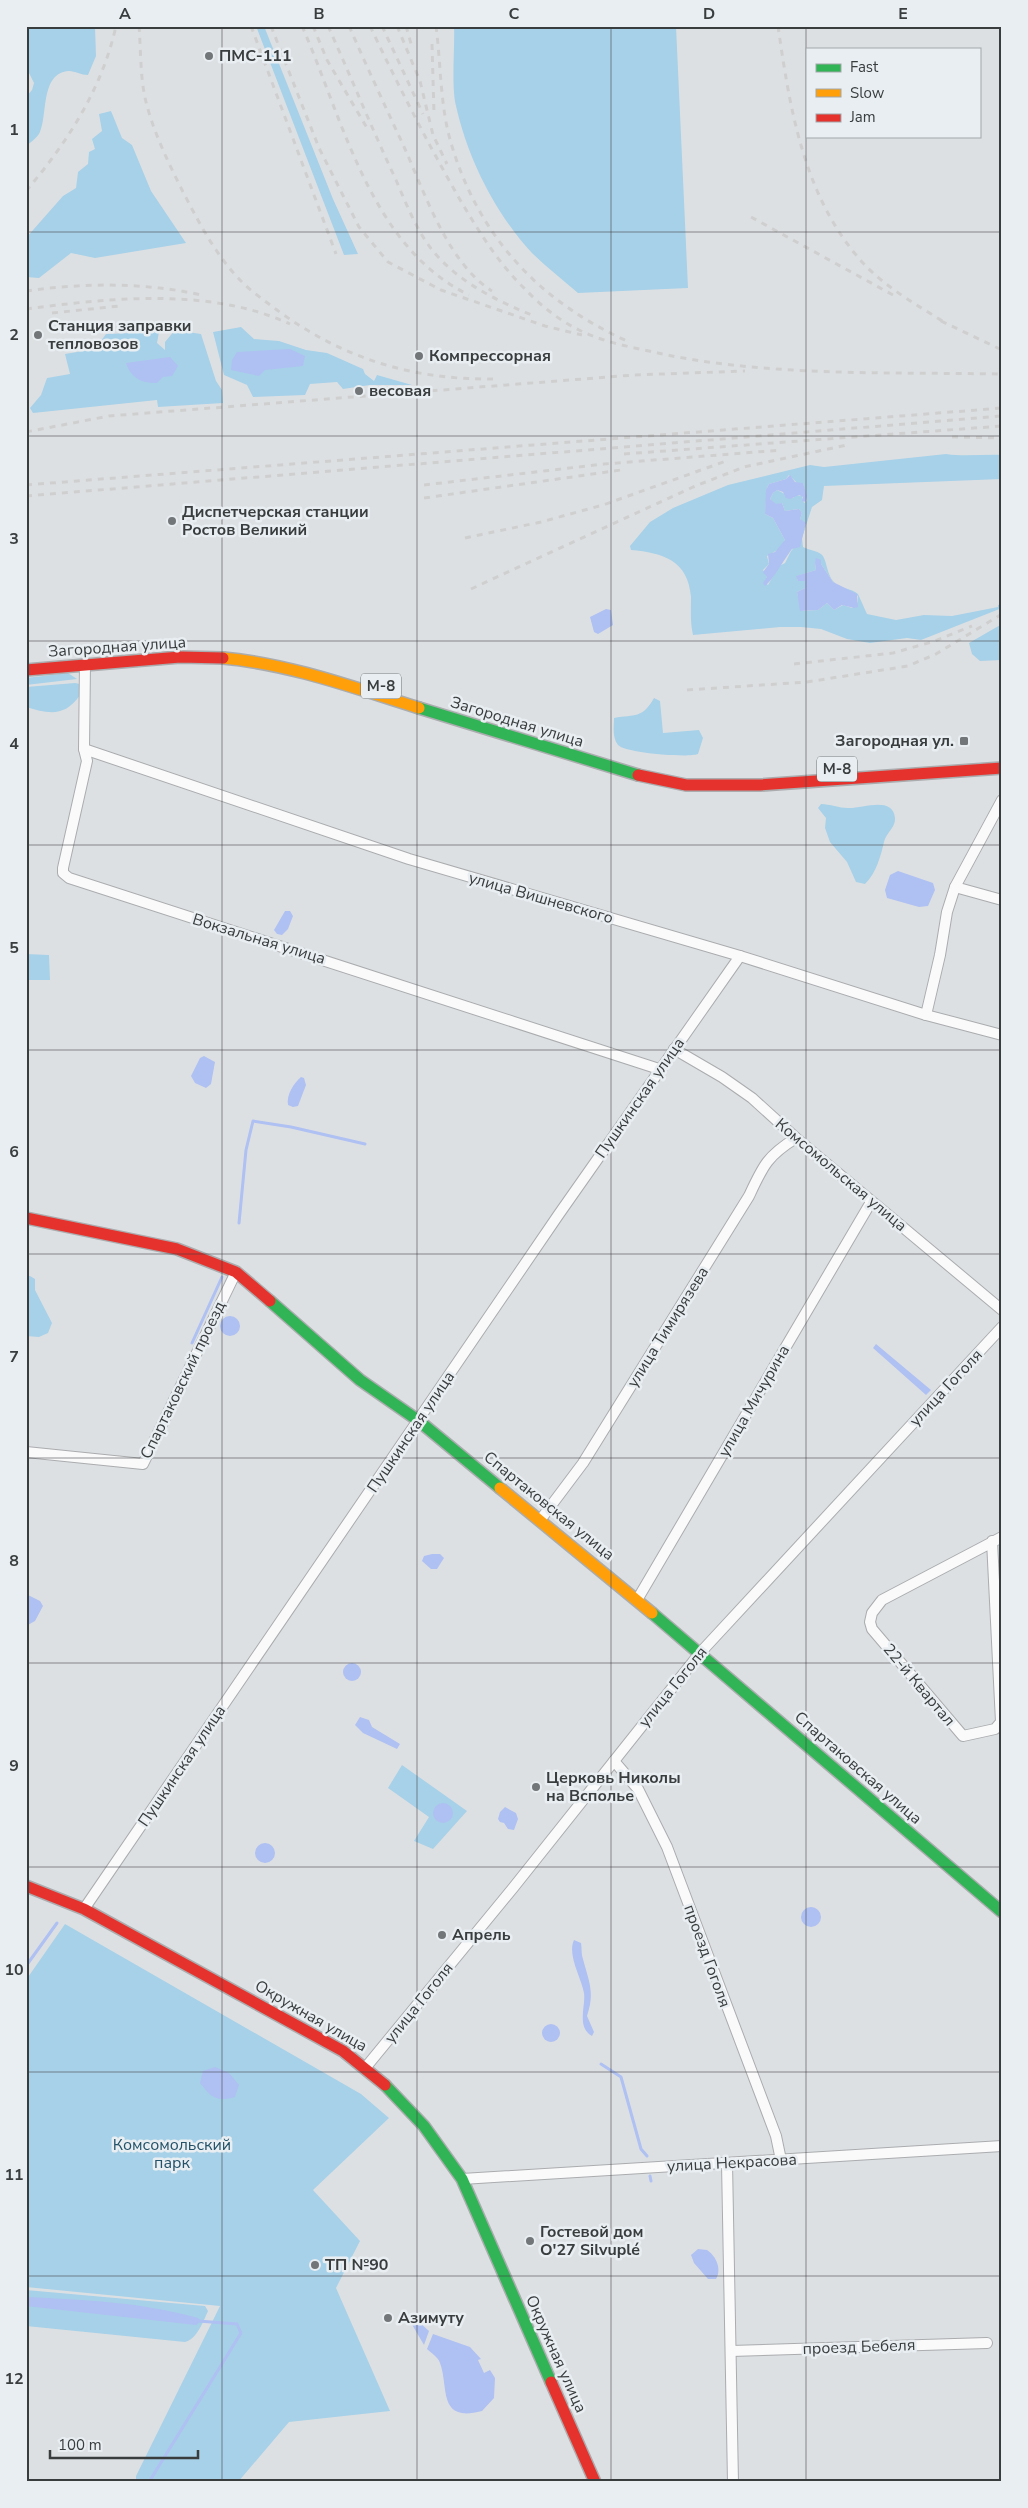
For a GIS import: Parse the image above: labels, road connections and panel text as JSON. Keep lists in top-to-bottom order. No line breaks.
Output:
{"streets":{"main road":["Загородная улица","М-8","Спартаковская улица","Окружная улица"],"street":["улица Вишневского","Вокзальная улица","Пушкинская улица","Комсомольская улица","улица Тимирязева","Спартаковский проезд","улица Гоголя","улица Мичурина","22-й Квартал","проезд Гоголя","улица Некрасова","проезд Бебеля"]},"crossings":[["Загородная улица","Вокзальная улица"],["улица Вишневского","Вокзальная улица"],["улица Вишневского","Пушкинская улица"],["Вокзальная улица","Пушкинская улица"],["Пушкинская улица","Комсомольская улица"],["Пушкинская улица","Спартаковская улица"],["Пушкинская улица","Окружная улица"],["Комсомольская улица","улица Тимирязева"],["Комсомольская улица","улица Мичурина"],["улица Тимирязева","Спартаковская улица"],["Спартаковский проезд","Спартаковская улица"],["улица Гоголя","Спартаковская улица"],["улица Гоголя","проезд Гоголя"],["улица Гоголя","Окружная улица"],["улица Мичурина","Спартаковская улица"],["проезд Гоголя","улица Некрасова"],["Окружная улица","улица Некрасова"]],"parks":["Комсомольский парк"],"places":{"other":["ПМС-111","Станция заправки тепловозов","Компрессорная","весовая","Диспетчерская станции Ростов Великий","Церковь Николы на Всполье","Апрель","Гостевой дом O'27 Silvuplé","ТП №90","Азимуту"],"transit":["Загородная ул."]},"legend":["Fast","Slow","Jam"],"scale_bar":"100 m","grid":{"columns":["A","B","C","D","E"],"rows":["1","2","3","4","5","6","7","8","9","10","11","12"]}}
